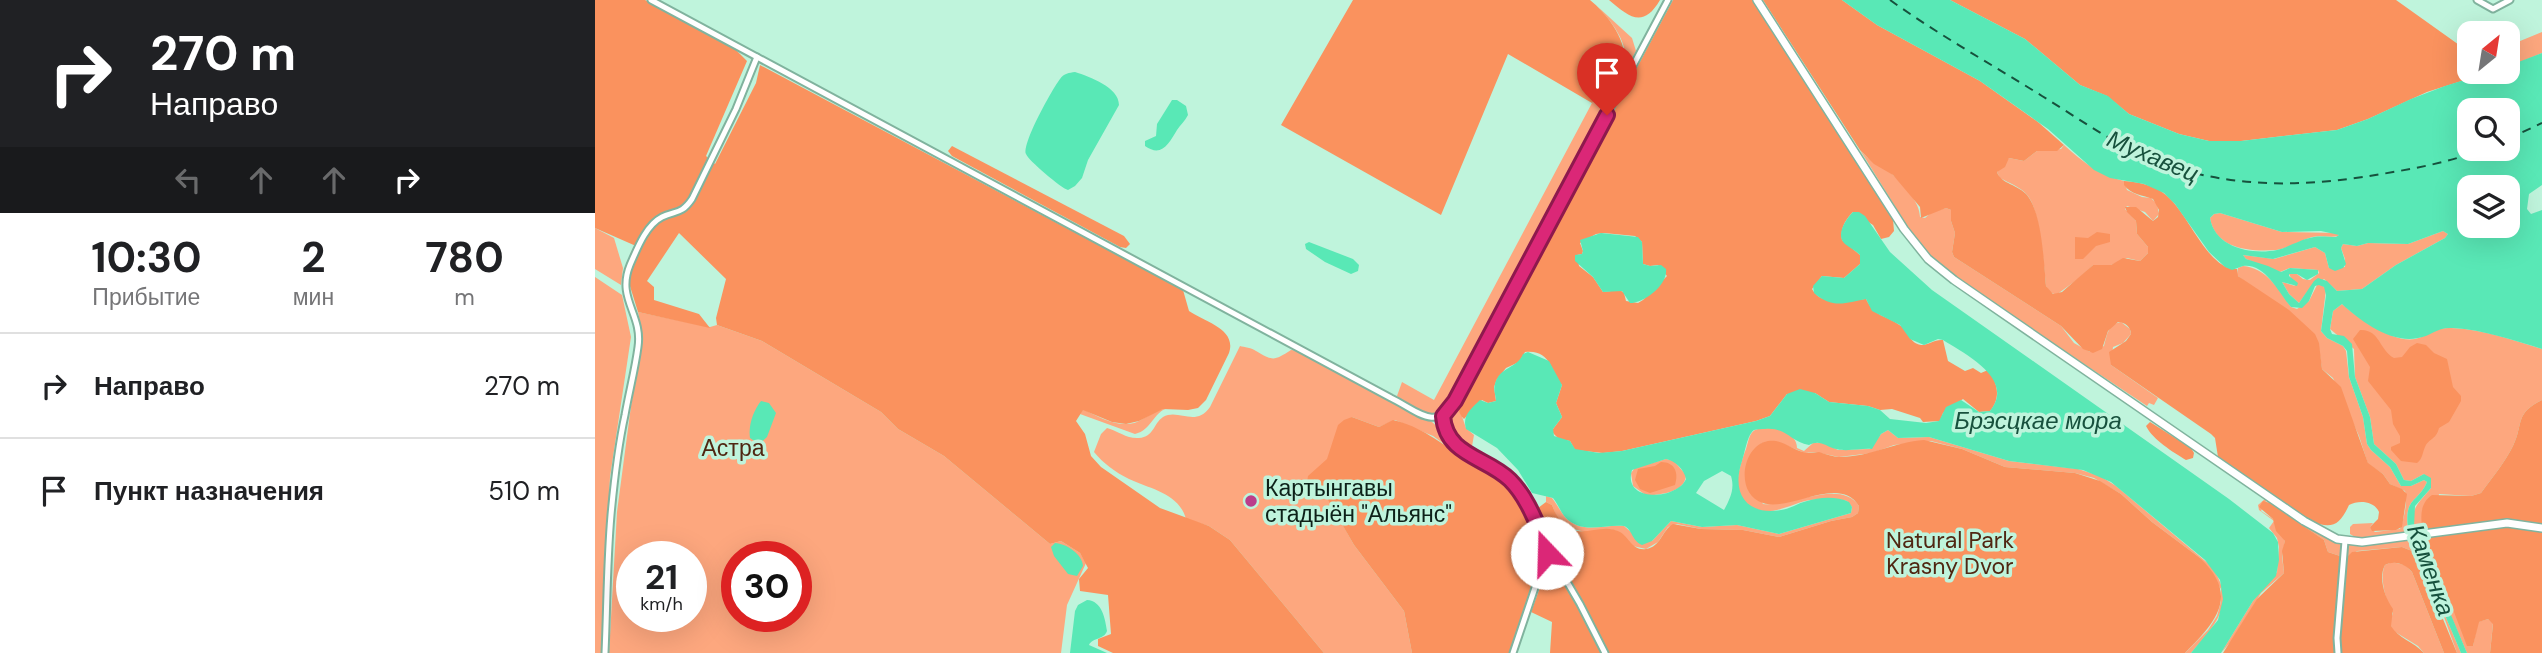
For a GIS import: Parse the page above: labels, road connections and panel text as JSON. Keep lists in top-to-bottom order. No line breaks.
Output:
{"water":["Мухавец","Брэсцкае мора","Каменка"],"parks":["Астра","Natural Park Krasny Dvor"],"places":["Картынгавы стадыён \"Альянс\""],"north":"top right","page":{"turn":["270 m","Направо"],"eta":["10:30","Прибытие","2","мин","780","m"],"list":[{"name":"Направо","value":"270 m"},{"name":"Пункт назначения","value":"510 m"}],"speed":"21 km/h","limit":"30"}}
